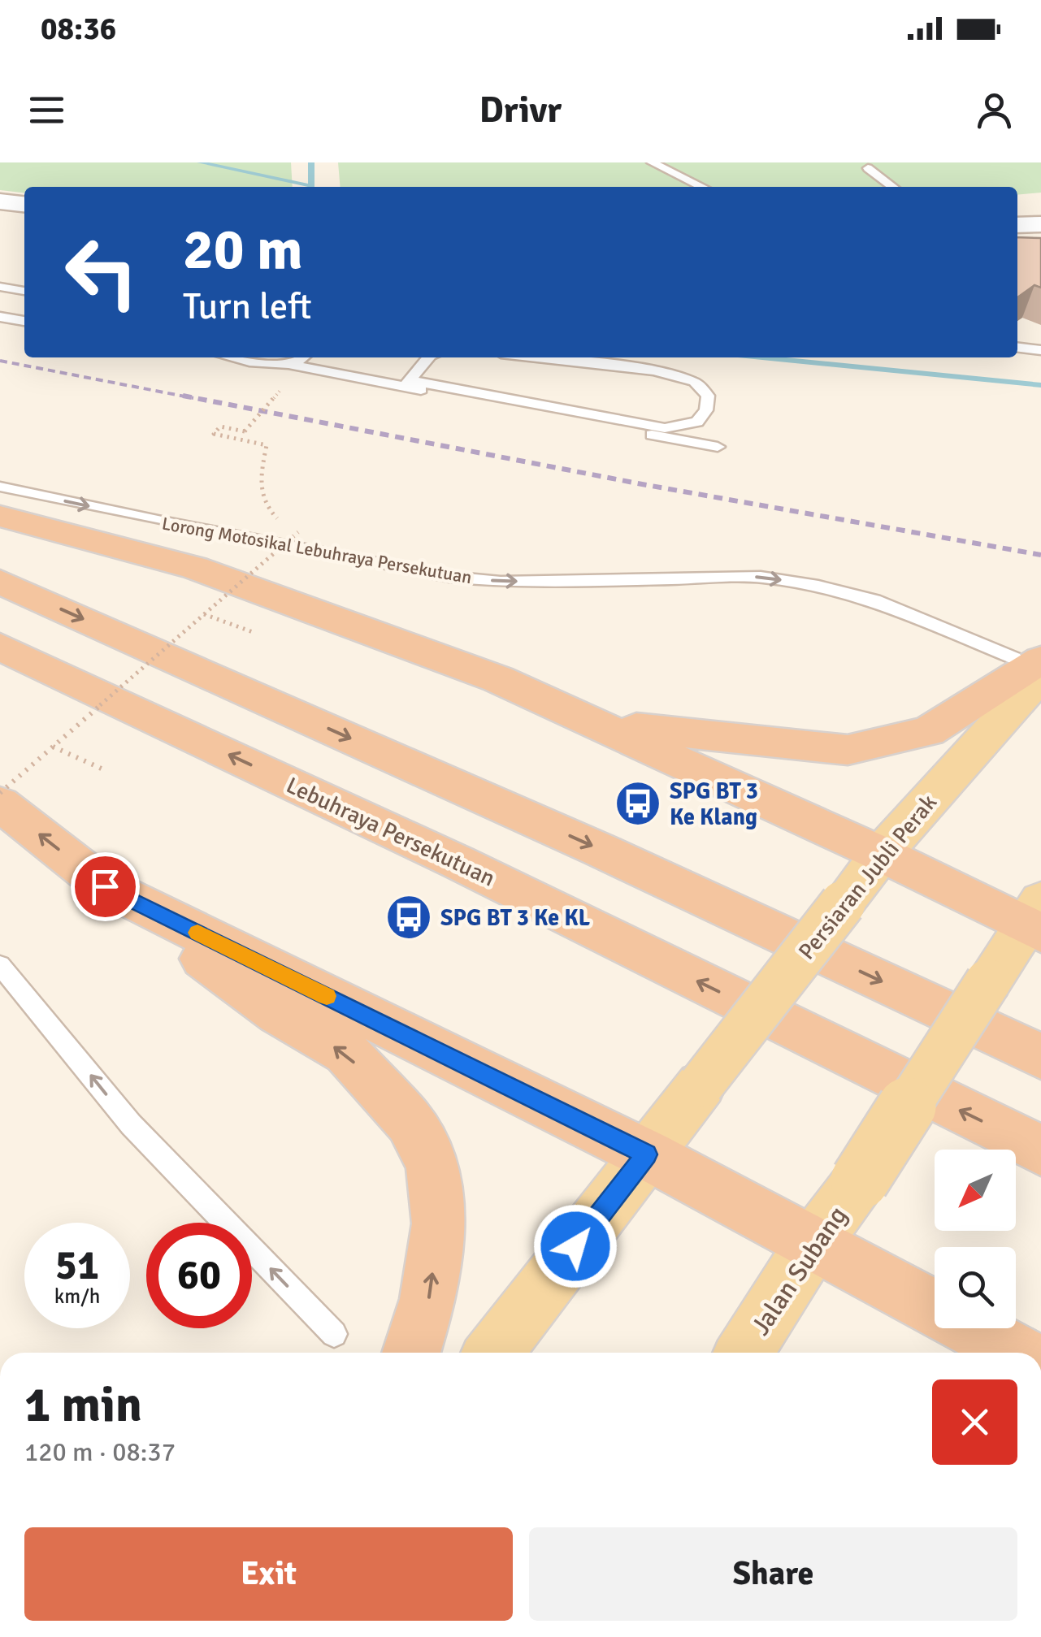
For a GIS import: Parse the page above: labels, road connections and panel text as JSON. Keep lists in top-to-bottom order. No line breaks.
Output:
{"streets":{"highway":["Lebuhraya Persekutuan"],"main road":["Persiaran Jubli Perak","Jalan Subang"],"lane":["Lorong Motosikal Lebuhraya Persekutuan"]},"crossings":[["Lorong Motosikal Lebuhraya Persekutuan","Persiaran Jubli Perak"]],"places":{"bus stop":["SPG BT 3 Ke Klang","SPG BT 3 Ke KL"]},"north":"bottom left","page":{"status":"08:36","header":"Drivr","turn":["20 m","Turn left"],"speed":"51 km/h","limit":"60","heading":["1 min","120 m · 08:37"],"buttons":["Exit","Share"]}}
